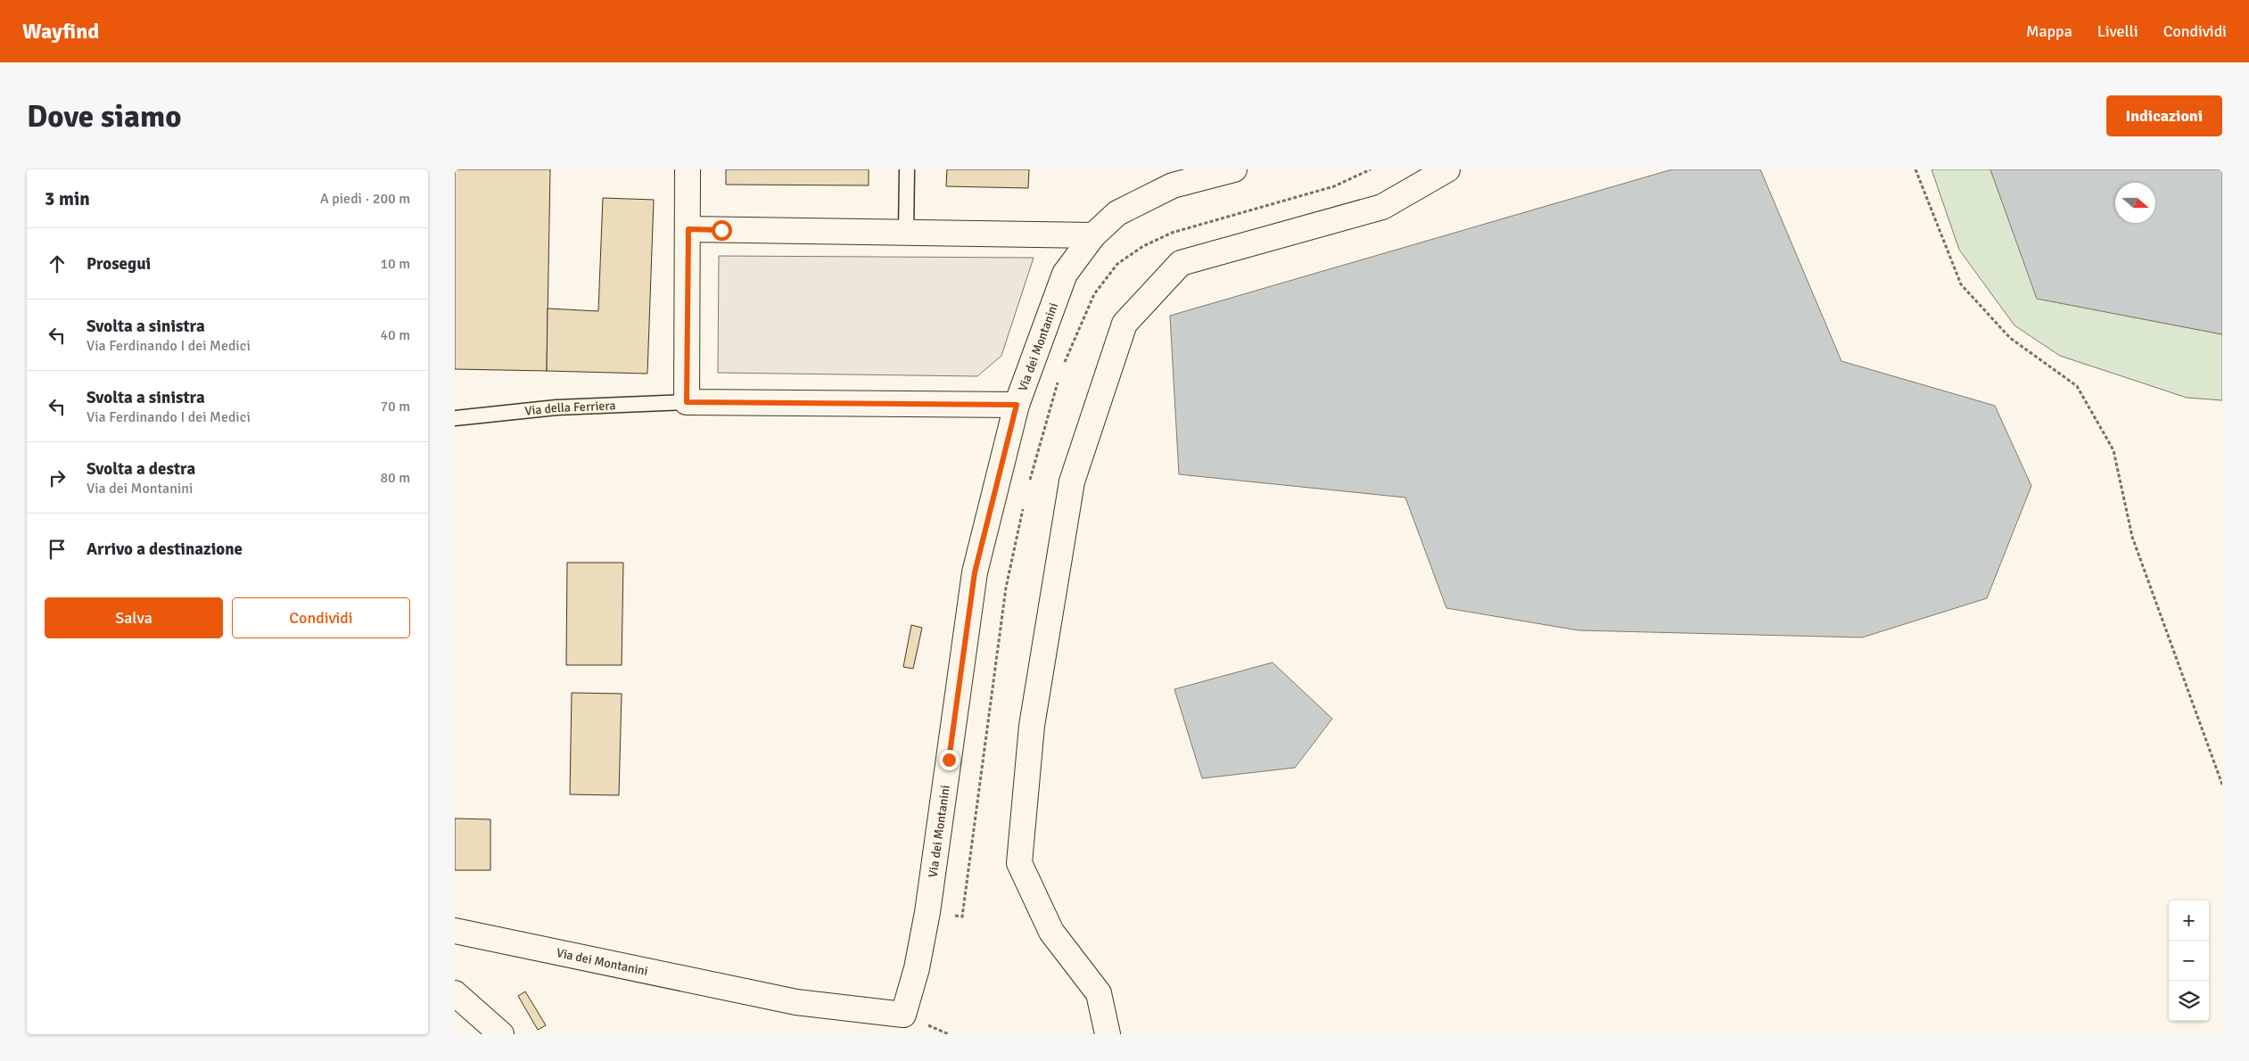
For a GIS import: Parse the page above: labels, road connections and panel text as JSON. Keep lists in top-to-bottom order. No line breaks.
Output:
{"streets":{"street":["Via dei Montanini"],"lane":["Via della Ferriera"]},"north":"right","page":{"header":"Wayfind","nav":["Mappa","Livelli","Condividi"],"buttons":["Indicazioni",["Salva","Condividi"]],"title":"Dove siamo","heading":["3 min","A piedi · 200 m"],"list":[["Prosegui","10 m"],["Svolta a sinistra","Via Ferdinando I dei Medici","40 m"],["Svolta a sinistra","Via Ferdinando I dei Medici","70 m"],["Svolta a destra","Via dei Montanini","80 m"],"Arrivo a destinazione"],"map_buttons":["+","−"]}}
